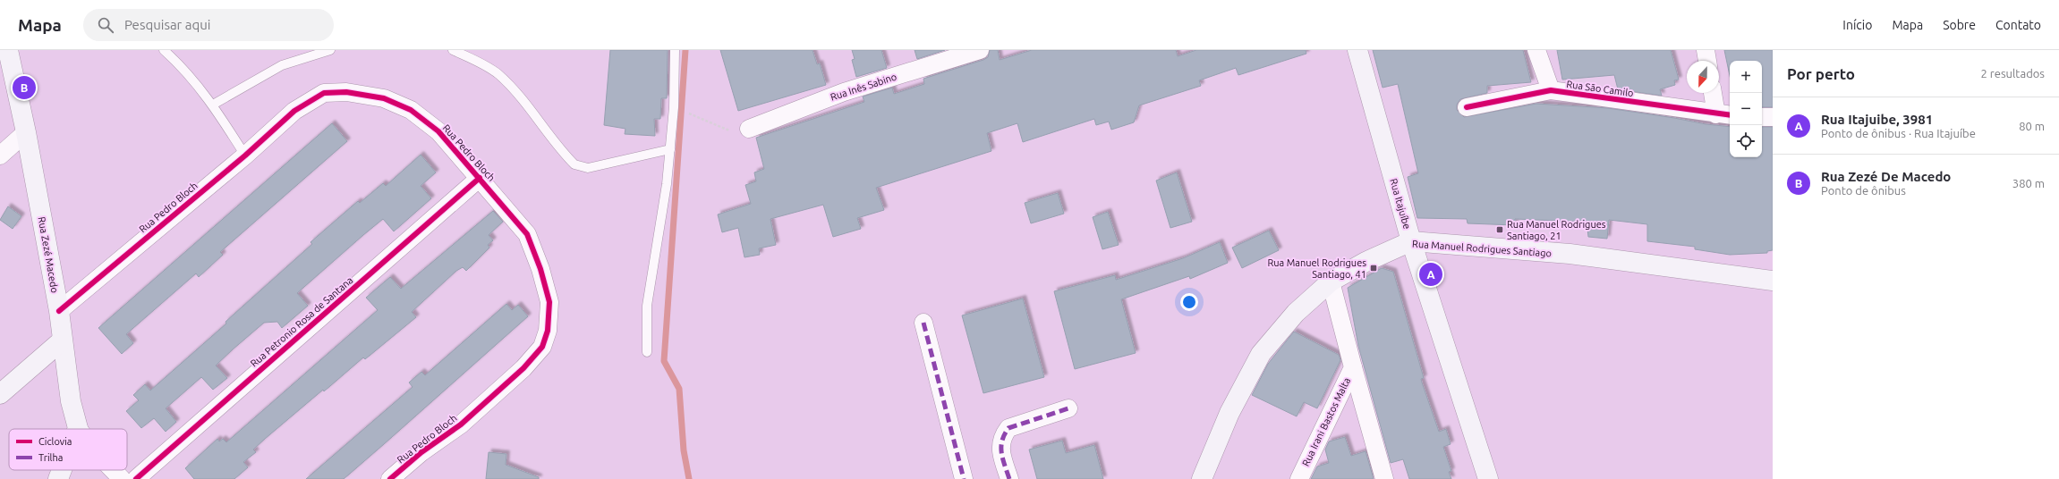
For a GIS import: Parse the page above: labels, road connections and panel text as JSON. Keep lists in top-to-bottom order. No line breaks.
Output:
{"streets":{"main road":["Rua Itajuíbe","Rua Manuel Rodrigues Santiago","Rua Zezé Macedo"],"street":["Rua Inês Sabino","Rua São Camilo","Rua Pedro Bloch","Rua Petronio Rosa de Santana","Rua Irani Bastos Malta"]},"crossings":[["Rua Pedro Bloch","Rua Zezé Macedo"],["Rua Pedro Bloch","Rua Petronio Rosa de Santana"],["Rua Itajuíbe","Rua Manuel Rodrigues Santiago"],["Rua Manuel Rodrigues Santiago","Rua Irani Bastos Malta"]],"places":{"transit":["Rua Manuel Rodrigues Santiago, 21","Rua Manuel Rodrigues Santiago, 41"]},"legend":["Ciclovia","Trilha"],"north":"bottom","page":{"header":"Mapa","search":"Pesquisar aqui","nav":["Início","Mapa","Sobre","Contato"],"heading":["Por perto","2 resultados"],"map_buttons":["+","−"],"pins":["B","A"],"list":[{"mark":"A","name":"Rua Itajuibe, 3981","note":"Ponto de ônibus · Rua Itajuíbe","value":"80 m"},{"mark":"B","name":"Rua Zezé De Macedo","note":"Ponto de ônibus","value":"380 m"}]}}
